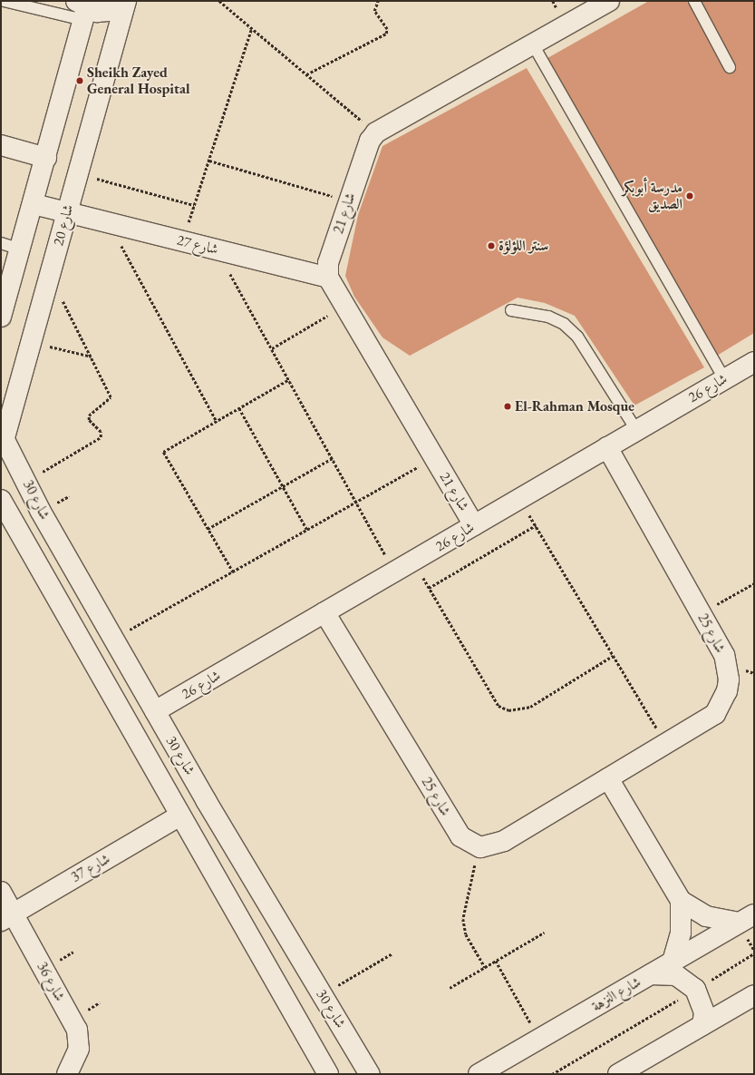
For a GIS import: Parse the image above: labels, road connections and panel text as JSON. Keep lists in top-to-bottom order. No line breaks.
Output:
{"streets":{"street":["شارع 21","شارع 20","شارع 27","شارع 26","شارع 30","شارع 25","شارع 37","شارع 36","شارع النزهة"]},"crossings":[["شارع 21","شارع 27"],["شارع 21","شارع 26"],["شارع 20","شارع 27"],["شارع 20","شارع 30"],["شارع 26","شارع 30"],["شارع 26","شارع 25"],["شارع 30","شارع 37"],["شارع 37","شارع 36"]],"places":["Sheikh Zayed General Hospital","مدرسة أبوبكر الصديق","سنتر اللؤلؤة","El-Rahman Mosque"]}
